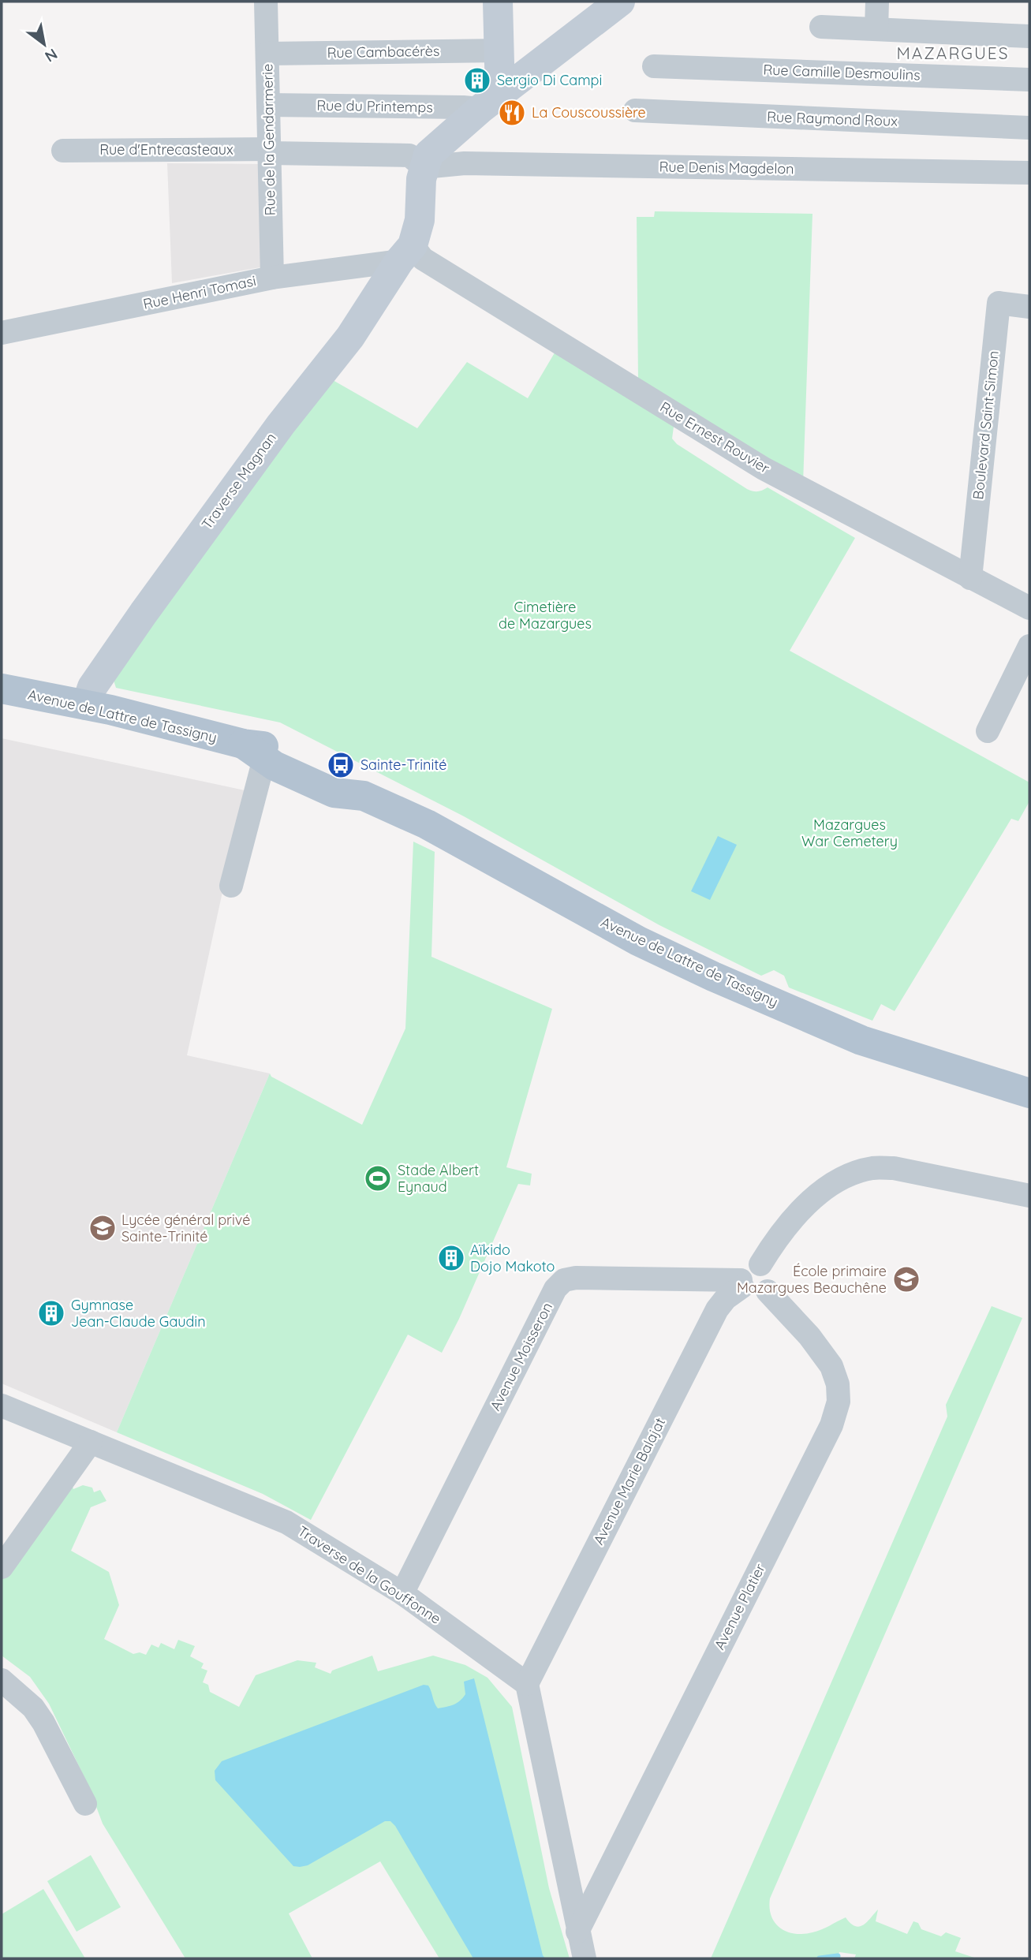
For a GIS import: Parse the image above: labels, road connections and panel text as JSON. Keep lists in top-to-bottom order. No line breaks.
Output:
{"streets":{"main road":["Avenue de Lattre de Tassigny"],"street":["Rue Cambacérès","Rue Camille Desmoulins","Rue du Printemps","Rue Raymond Roux","Rue de la Gendarmerie","Rue d'Entrecasteaux","Rue Denis Magdelon","Rue Henri Tomasi","Boulevard Saint-Simon","Rue Ernest Rouvier","Traverse Magnan","Avenue Moisseron","Avenue Marie Balajat","Traverse de la Gouffonne","Avenue Platier"]},"crossings":[["Rue Cambacérès","Rue de la Gendarmerie"],["Rue du Printemps","Rue de la Gendarmerie"],["Rue de la Gendarmerie","Rue d'Entrecasteaux"],["Rue de la Gendarmerie","Rue Henri Tomasi"],["Rue d'Entrecasteaux","Rue Denis Magdelon"],["Rue d'Entrecasteaux","Traverse Magnan"],["Rue Denis Magdelon","Traverse Magnan"],["Rue Henri Tomasi","Rue Ernest Rouvier"],["Rue Henri Tomasi","Traverse Magnan"],["Boulevard Saint-Simon","Rue Ernest Rouvier"],["Rue Ernest Rouvier","Traverse Magnan"],["Traverse Magnan","Avenue de Lattre de Tassigny"],["Avenue Moisseron","Avenue Marie Balajat"],["Avenue Moisseron","Traverse de la Gouffonne"],["Avenue Moisseron","Avenue Platier"],["Avenue Marie Balajat","Traverse de la Gouffonne"],["Avenue Marie Balajat","Avenue Platier"]],"districts":["MAZARGUES"],"parks":["Cimetière de Mazargues","Mazargues War Cemetery"],"places":{"building":["Sergio Di Campi","Aïkido Dojo Makoto","Gymnase Jean-Claude Gaudin"],"restaurant":["La Couscoussière"],"bus stop":["Sainte-Trinité"],"sports":["Stade Albert Eynaud"],"school or university":["Lycée général privé Sainte-Trinité","École primaire Mazargues Beauchêne"]},"north":"bottom right"}
